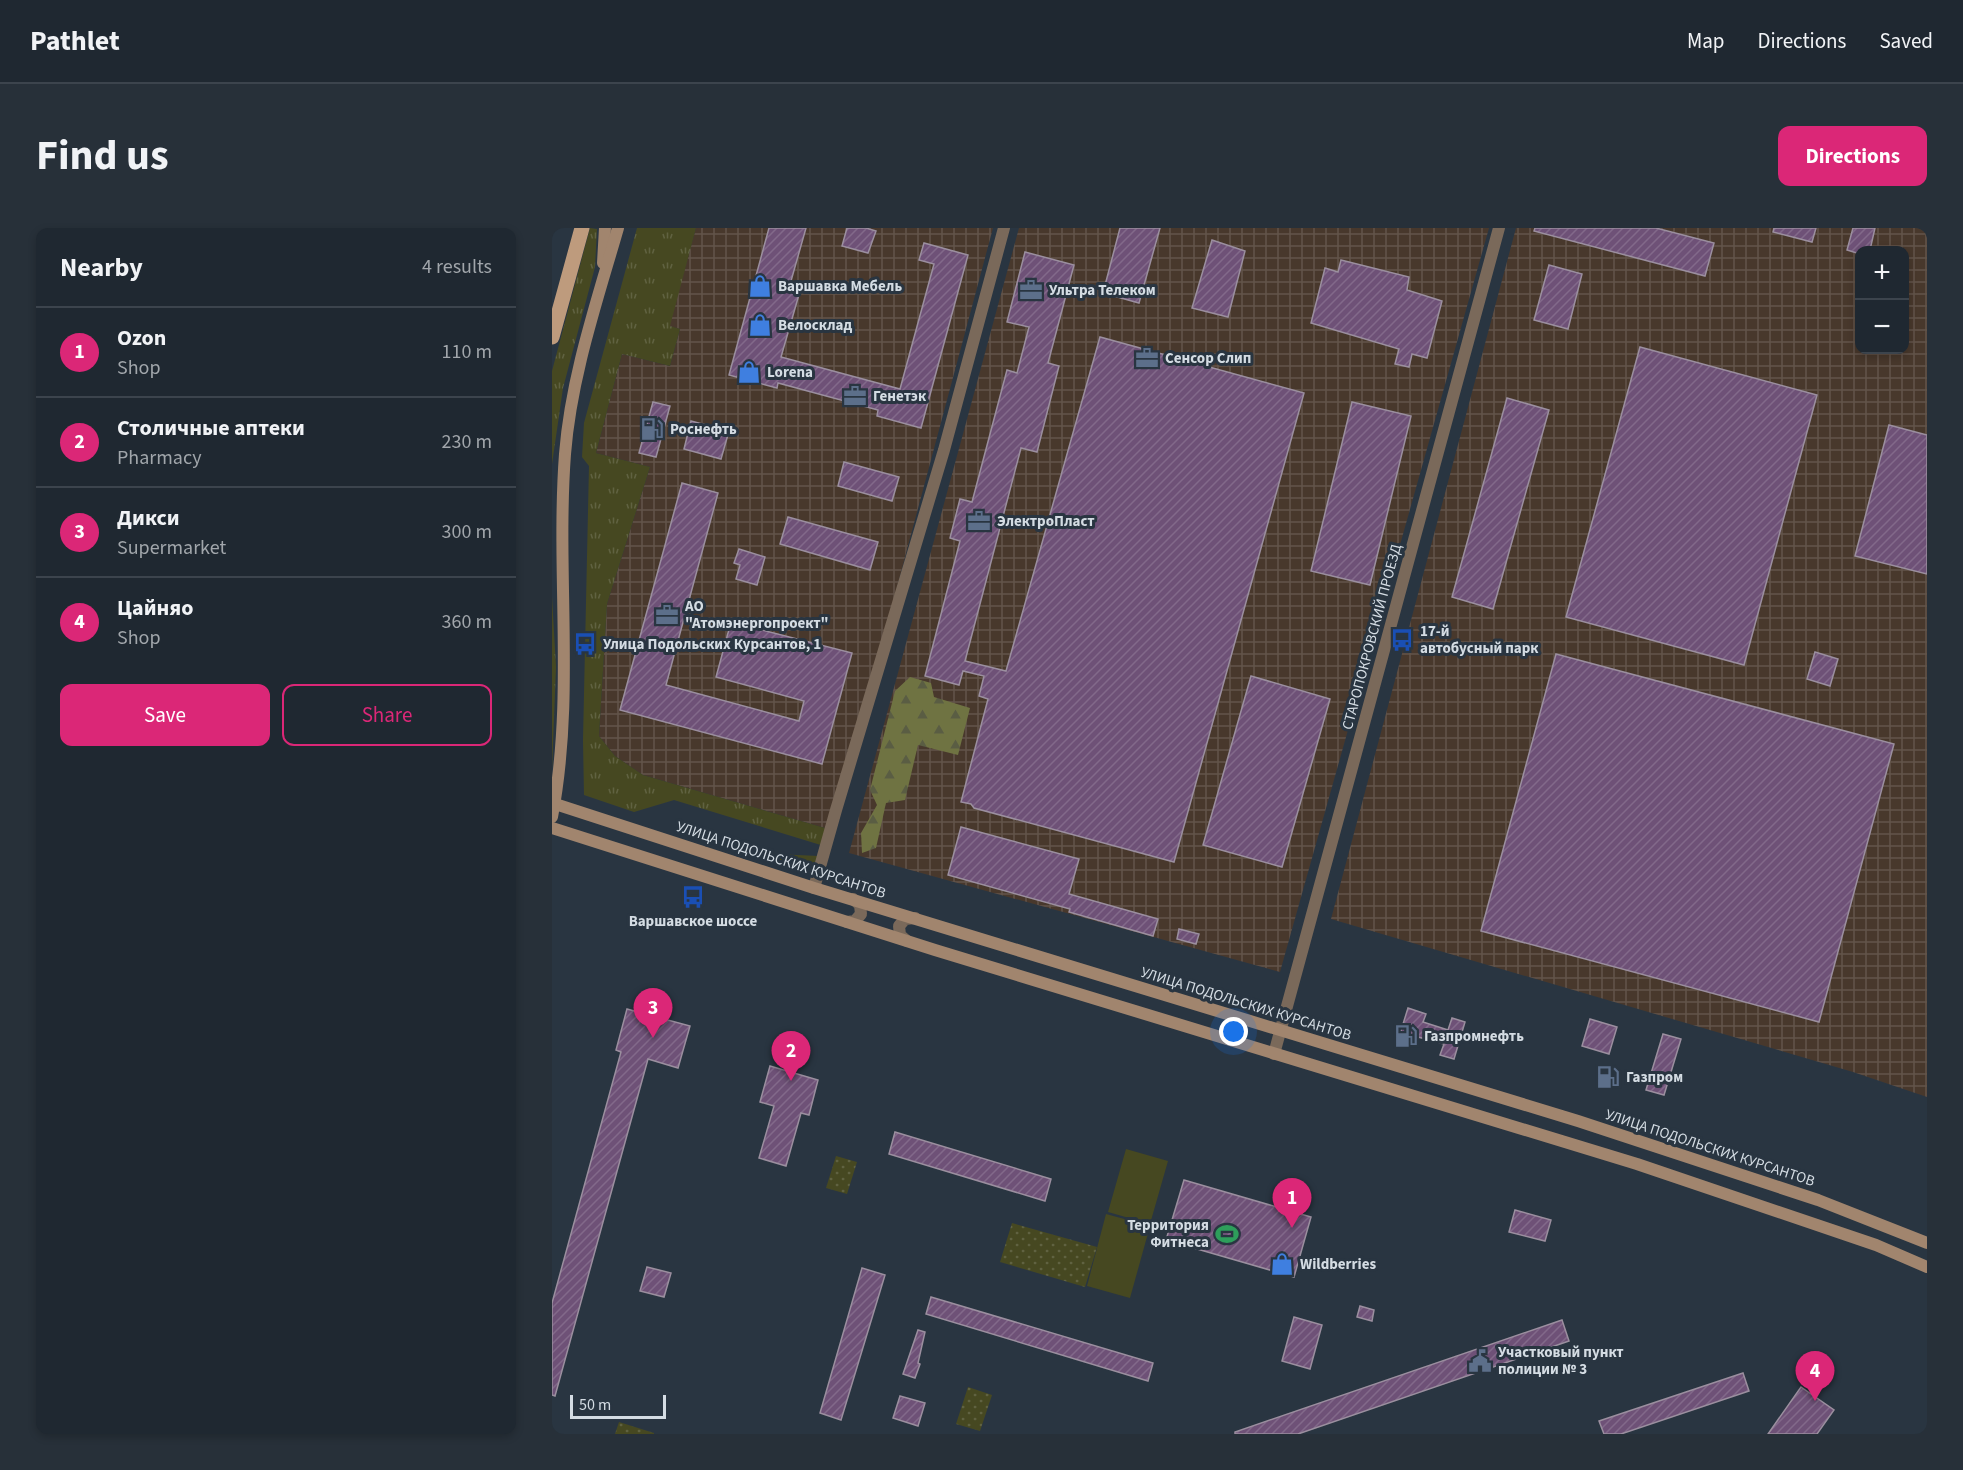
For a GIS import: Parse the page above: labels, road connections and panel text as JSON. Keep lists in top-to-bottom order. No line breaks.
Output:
{"streets":{"main road":["УЛИЦА ПОДОЛЬСКИХ КУРСАНТОВ"],"street":["СТАРОПОКРОВСКИЙ ПРОЕЗД"]},"crossings":[["СТАРОПОКРОВСКИЙ ПРОЕЗД","УЛИЦА ПОДОЛЬСКИХ КУРСАНТОВ"]],"places":{"shop":["Варшавка Мебель","Велосклад","Lorena","Wildberries"],"office":["Ультра Телеком","Сенсор Слип","Генетэк","ЭлектроПласт","АО \"Атомэнергопроект\""],"fuel station":["Роснефть","Газпромнефть","Газпром"],"bus stop":["17-й автобусный парк","Улица Подольских Курсантов, 1","Варшавское шоссе"],"sports":["Территория Фитнеса"],"public building":["Участковый пункт полиции № 3"]},"scale_bar":"50 m","page":{"header":"Pathlet","nav":["Map","Directions","Saved"],"title":"Find us","buttons":["Directions",["Save","Share"]],"heading":["Nearby","4 results"],"map_buttons":["+","−"],"list":[{"mark":"1","name":"Ozon","note":"Shop","value":"110 m"},{"mark":"2","name":"Столичные аптеки","note":"Pharmacy","value":"230 m"},{"mark":"3","name":"Дикси","note":"Supermarket","value":"300 m"},{"mark":"4","name":"Цайняо","note":"Shop","value":"360 m"}],"pins":["3","2","1","4"],"scale":"50 m"}}
